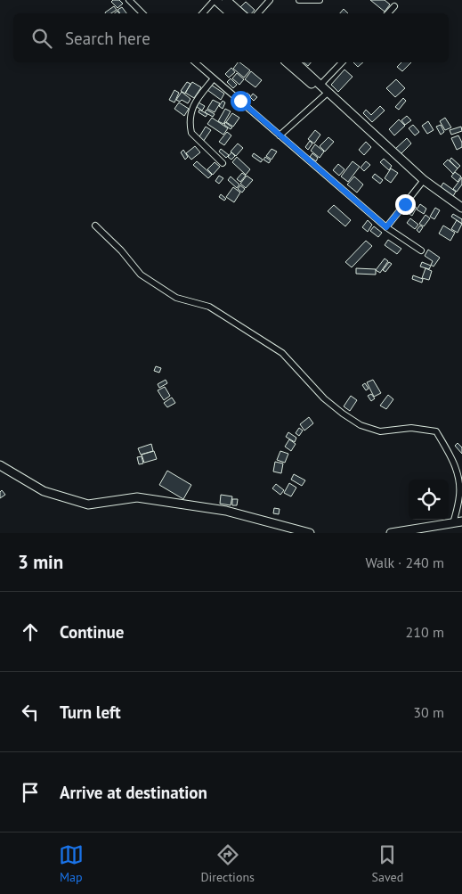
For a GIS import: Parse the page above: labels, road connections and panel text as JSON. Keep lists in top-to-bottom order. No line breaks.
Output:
{"page":{"search":"Search here","heading":["3 min","Walk · 240 m"],"list":[["Continue","210 m"],["Turn left","30 m"],"Arrive at destination"],"nav":["Map","Directions","Saved"]}}
